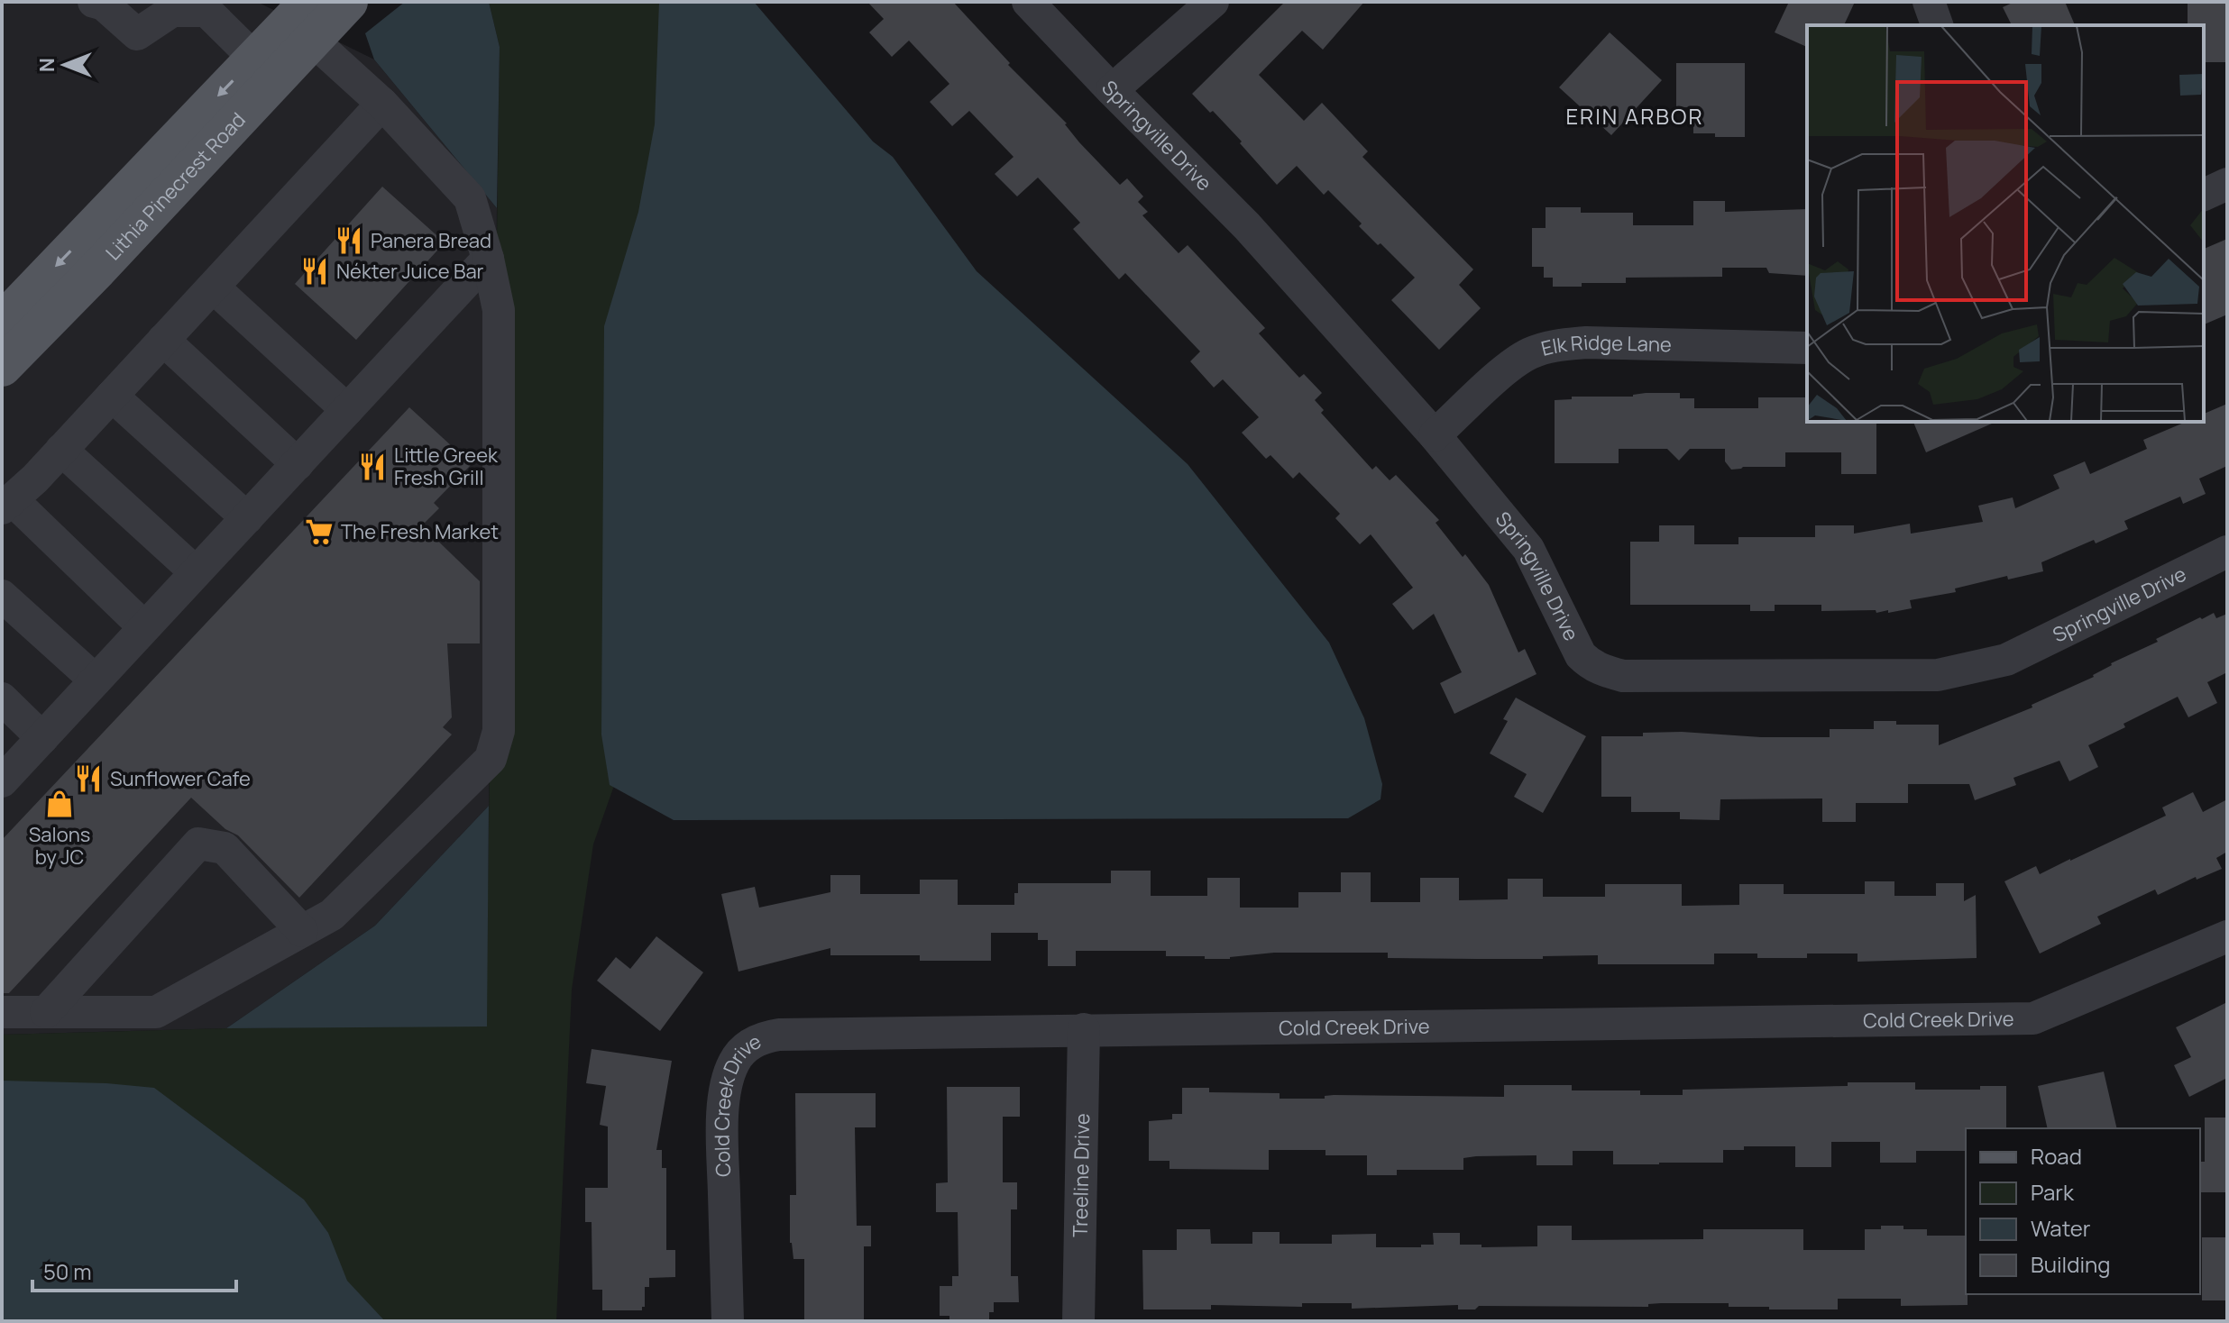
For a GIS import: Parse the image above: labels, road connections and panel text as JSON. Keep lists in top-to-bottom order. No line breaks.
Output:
{"streets":{"main road":["Lithia Pinecrest Road"],"street":["Springville Drive","Elk Ridge Lane","Cold Creek Drive","Treeline Drive"]},"crossings":[["Springville Drive","Elk Ridge Lane"],["Cold Creek Drive","Treeline Drive"]],"districts":["ERIN ARBOR"],"places":{"restaurant":["Panera Bread","Nékter Juice Bar","Little Greek Fresh Grill","Sunflower Cafe"],"supermarket":["The Fresh Market"],"shop":["Salons by JC"]},"legend":["Road","Park","Water","Building"],"scale_bar":"50 m","north":"left"}
